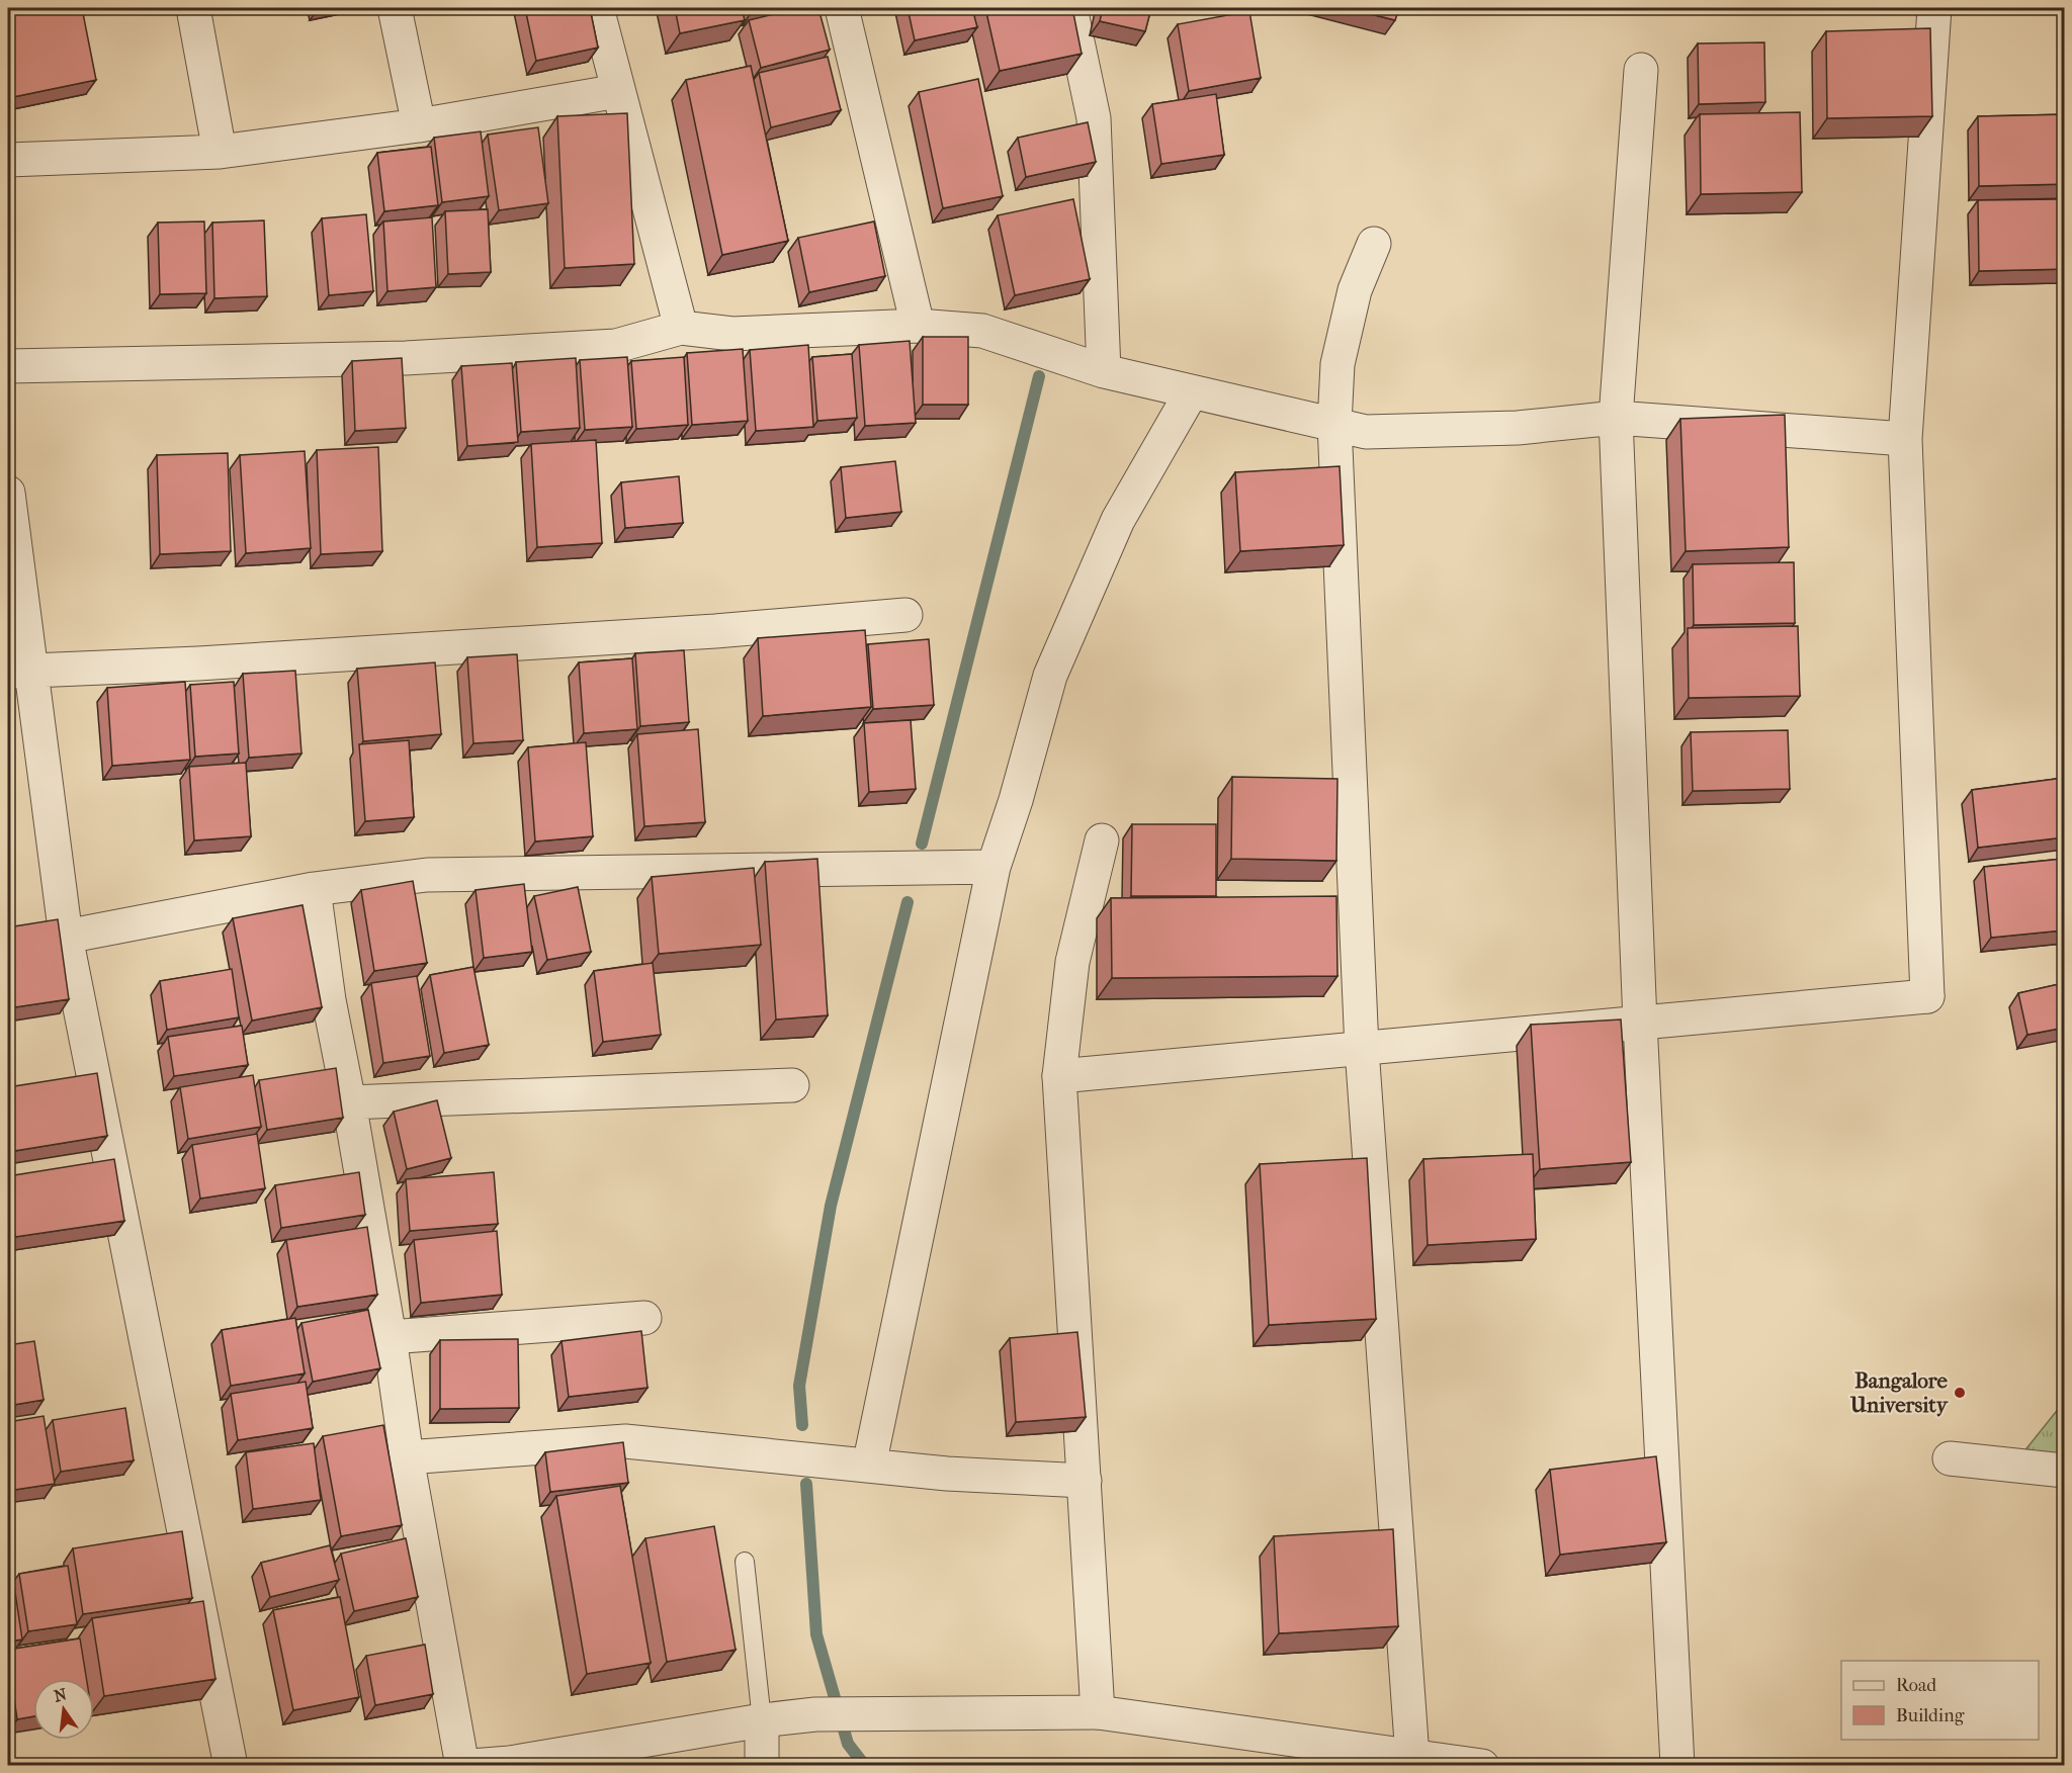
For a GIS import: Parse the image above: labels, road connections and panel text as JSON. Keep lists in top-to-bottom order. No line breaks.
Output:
{"places":["Bangalore University"],"legend":["Road","Building"],"north":"top"}
